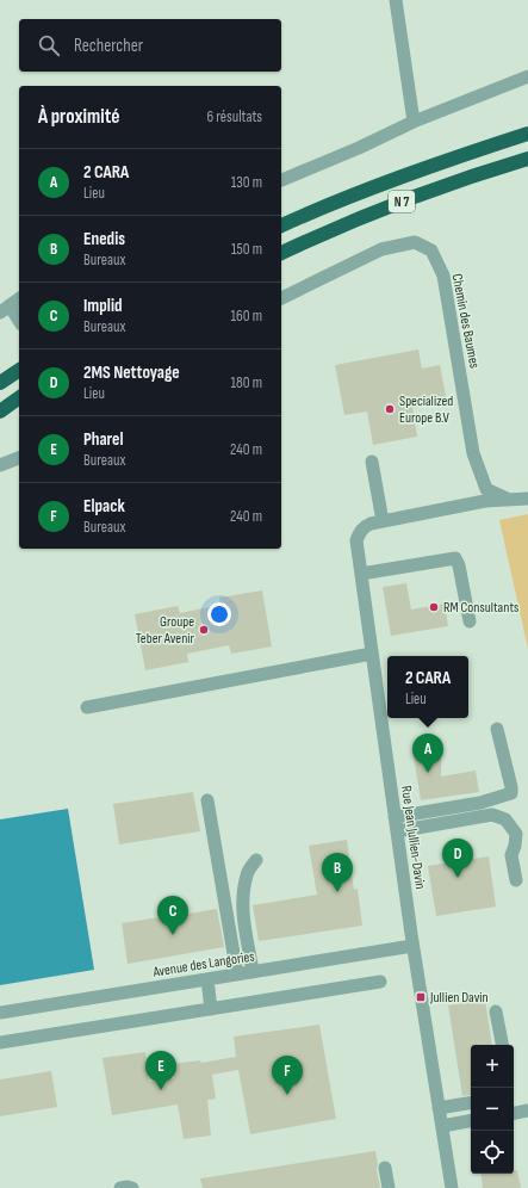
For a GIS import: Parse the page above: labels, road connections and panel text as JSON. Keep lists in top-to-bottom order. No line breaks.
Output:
{"streets":{"highway":["N 7"],"street":["Chemin des Baumes","Rue Jean Jullien-Davin","Avenue des Langories"]},"crossings":[["Chemin des Baumes","Rue Jean Jullien-Davin"],["Rue Jean Jullien-Davin","Avenue des Langories"]],"places":{"other":["Specialized Europe B.V","RM Consultants","Groupe Teber Avenir"],"transit":["Jullien Davin"]},"page":{"search":"Rechercher","heading":["À proximité","6 résultats"],"list":[{"mark":"A","name":"2 CARA","note":"Lieu","value":"130 m"},{"mark":"B","name":"Enedis","note":"Bureaux","value":"150 m"},{"mark":"C","name":"Implid","note":"Bureaux","value":"160 m"},{"mark":"D","name":"2MS Nettoyage","note":"Lieu","value":"180 m"},{"mark":"E","name":"Pharel","note":"Bureaux","value":"240 m"},{"mark":"F","name":"Elpack","note":"Bureaux","value":"240 m"}],"popup":["2 CARA","Lieu"],"pins":["A","D","B","C","E","F"],"map_buttons":["+","−"]}}
